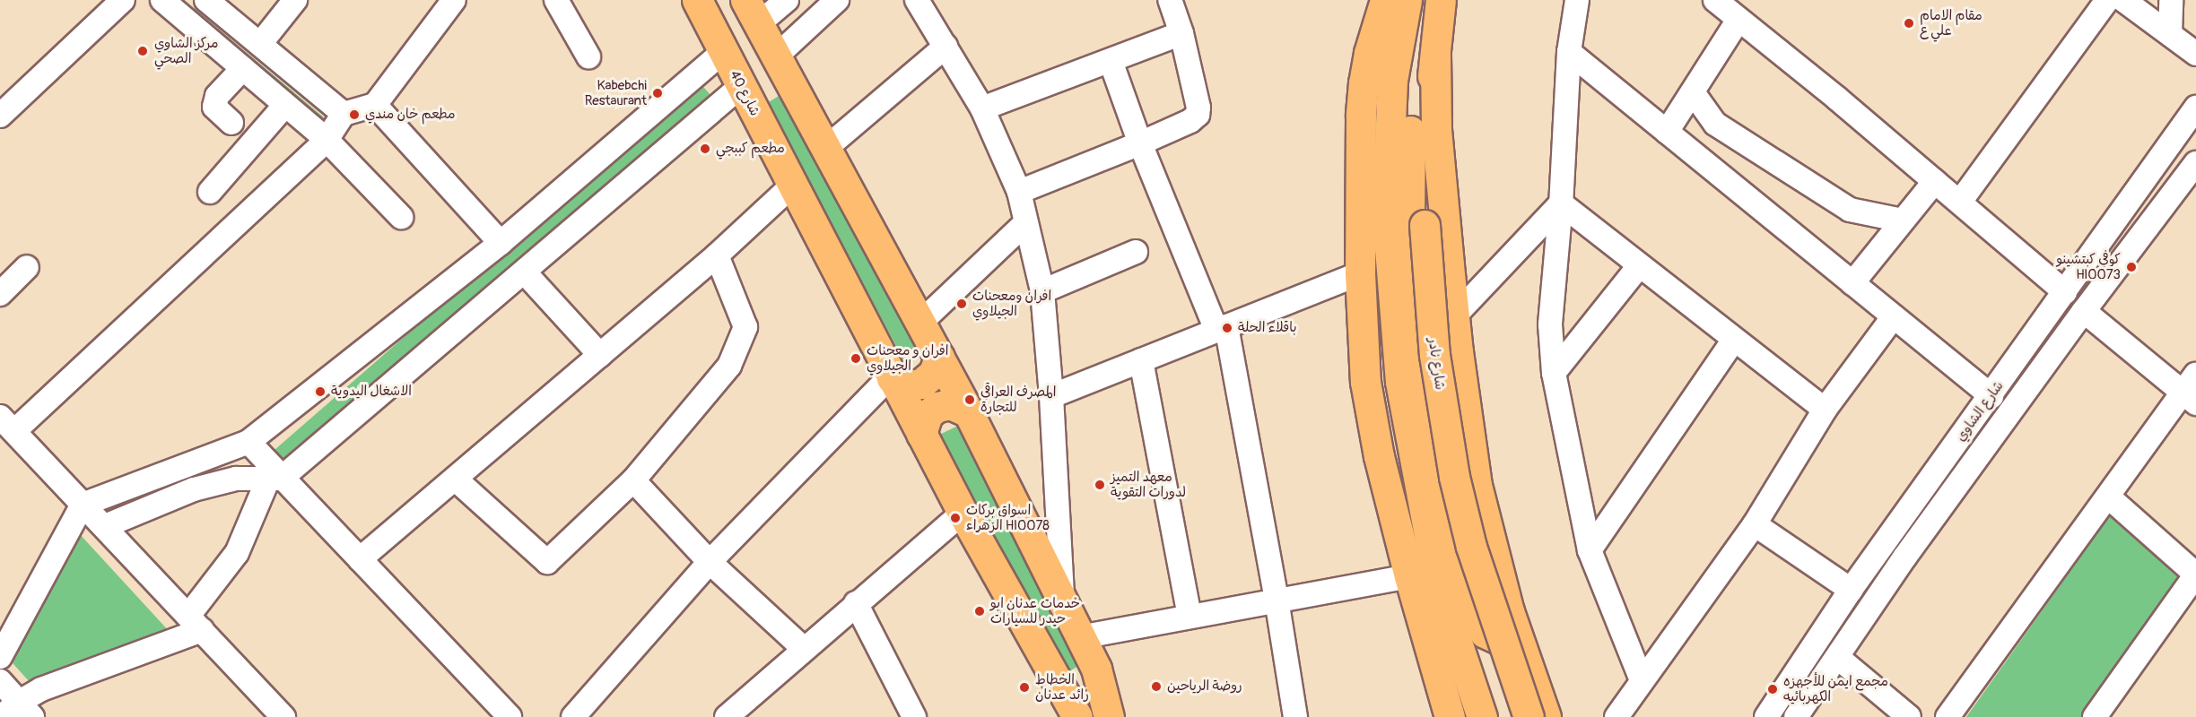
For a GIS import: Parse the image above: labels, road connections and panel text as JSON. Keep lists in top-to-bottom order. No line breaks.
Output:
{"streets":{"main road":["شارع 40","شارع نادر"],"street":["شارع الشاوي"]},"places":["مقام الامام علي ع","مركز الشاوي الصحي","Kabebchi Restaurant","مطعم خان مندي","مطعم كببجي","كوفي كبتشينو Hl0073","افران ومعجنات الجيلاوي","باقلاء الحلة","افران و معجنات الجيلاوي","الاشغال اليدوية","المصرف العراقي للتجارة","معهد التميز لدورات التقوية","اسواق بركات الزهراء Hl0078","خدمات عدنان ابو حيدر للسيارات","روضة الرياحين","الخطاط رائد عدنان","مجمع ايمن للأجهزه الكهربائيه"]}
